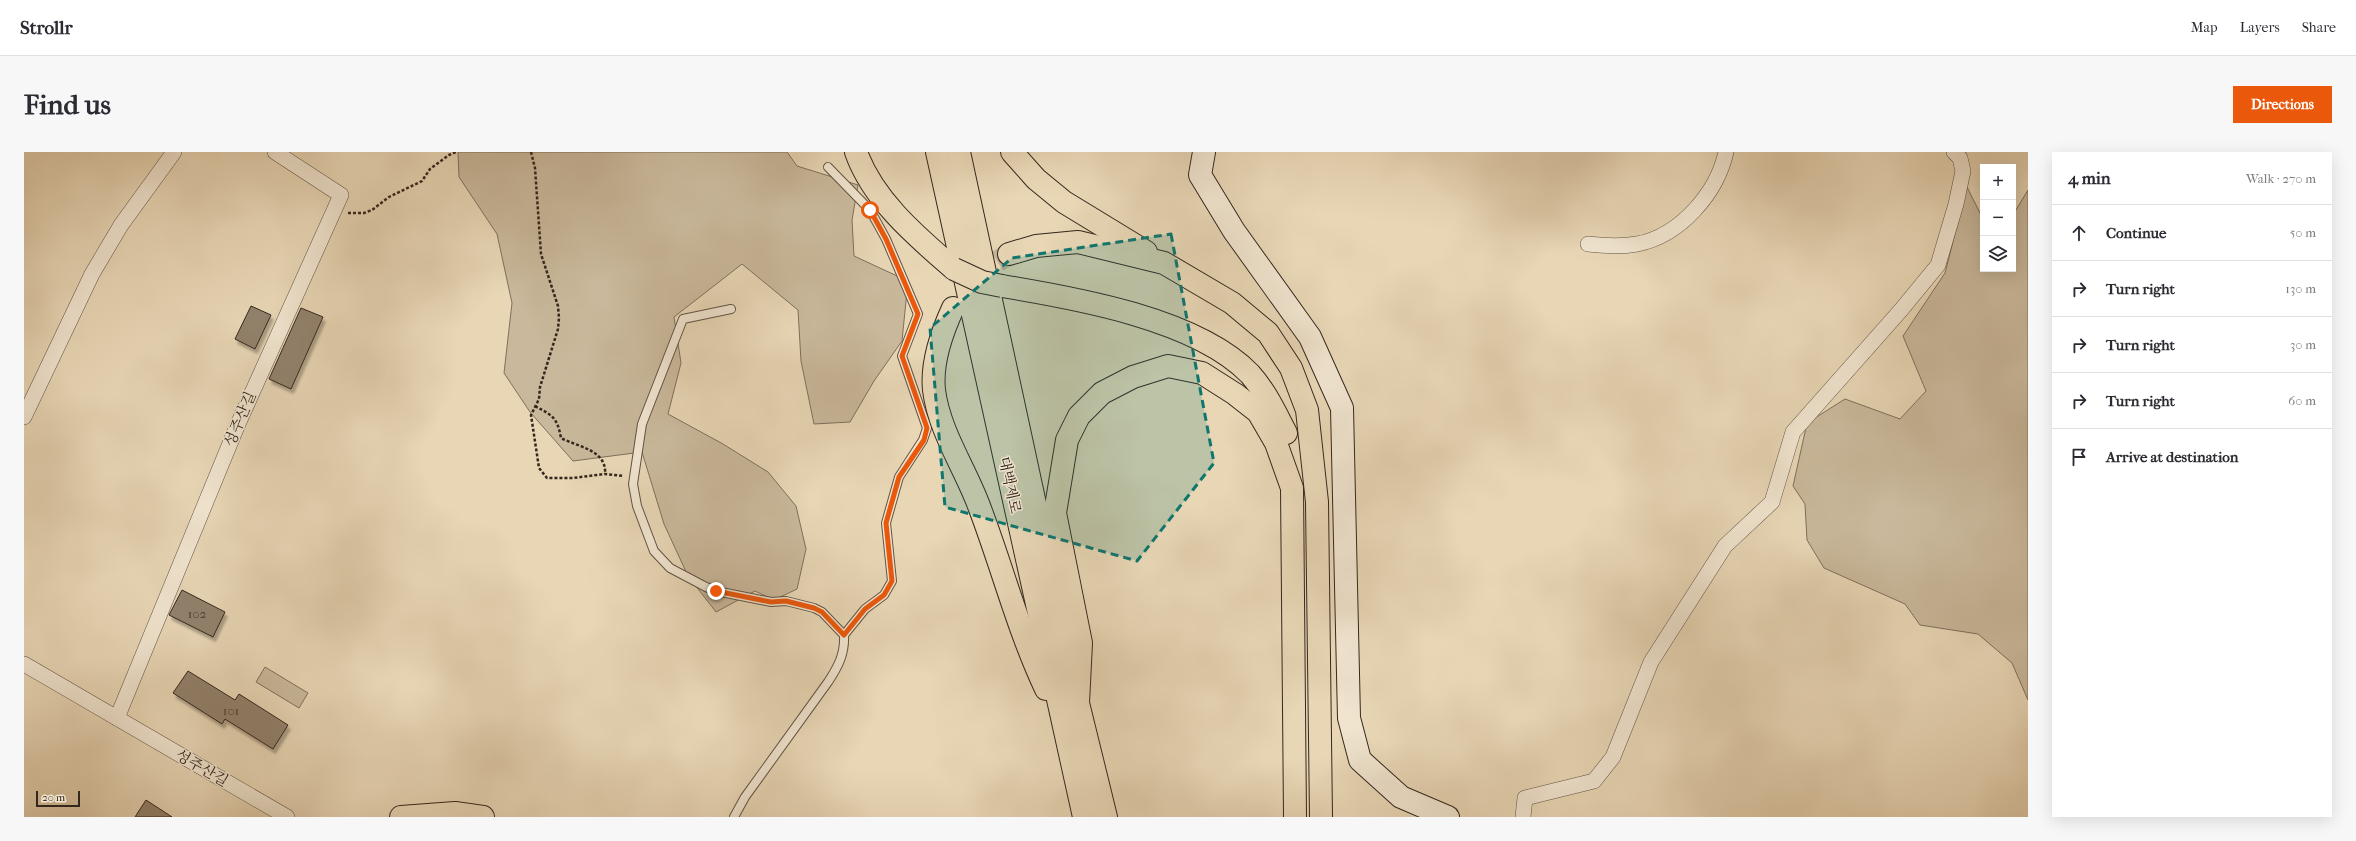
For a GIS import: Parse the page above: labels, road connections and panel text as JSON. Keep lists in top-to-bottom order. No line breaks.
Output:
{"streets":{"main road":["대백제로"],"street":["성주산길"]},"house_numbers":["102","101"],"scale_bar":"20 m","page":{"header":"Strollr","nav":["Map","Layers","Share"],"buttons":"Directions","title":"Find us","heading":["4 min","Walk · 270 m"],"map_buttons":["+","−"],"list":[["Continue","50 m"],["Turn right","130 m"],["Turn right","30 m"],["Turn right","60 m"],"Arrive at destination"],"scale":"20 m"}}
